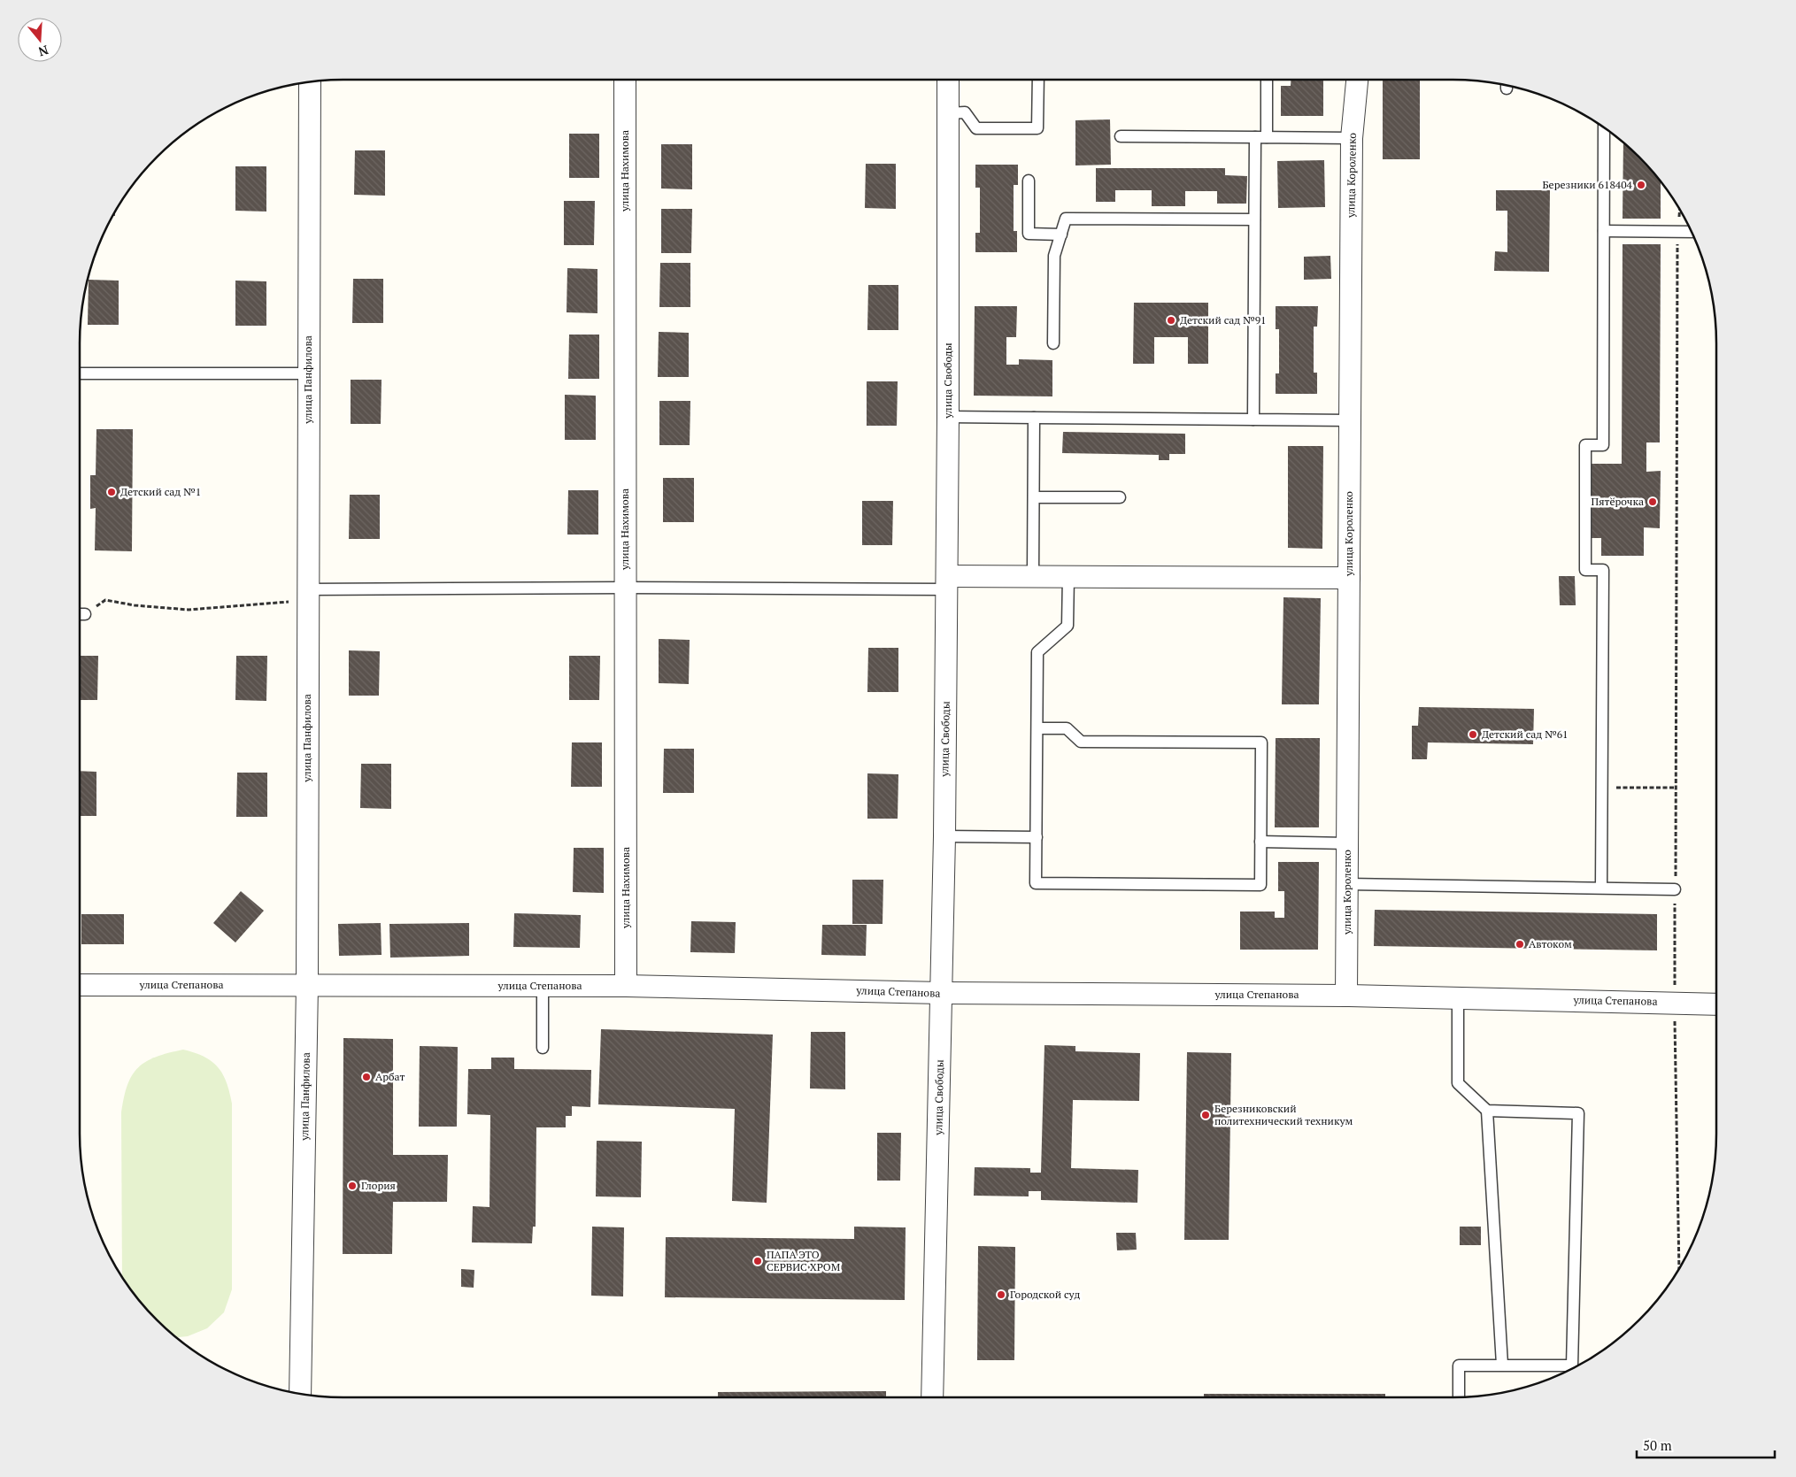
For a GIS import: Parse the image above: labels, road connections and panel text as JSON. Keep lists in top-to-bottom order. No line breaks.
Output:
{"streets":{"street":["улица Нахимова","улица Короленко","улица Панфилова","улица Свободы","улица Степанова"]},"crossings":[["улица Нахимова","улица Степанова"],["улица Короленко","улица Степанова"],["улица Панфилова","улица Степанова"],["улица Свободы","улица Степанова"]],"places":["Березники 618404","Детский сад №91","Детский сад №1","Пятёрочка","Детский сад №61","Автоком","Арбат","Березниковский политехнический техникум","Глория","ПАПА ЭТО СЕРВИС ХРОМ","Городской суд"],"scale_bar":"50 m","north":"bottom"}
